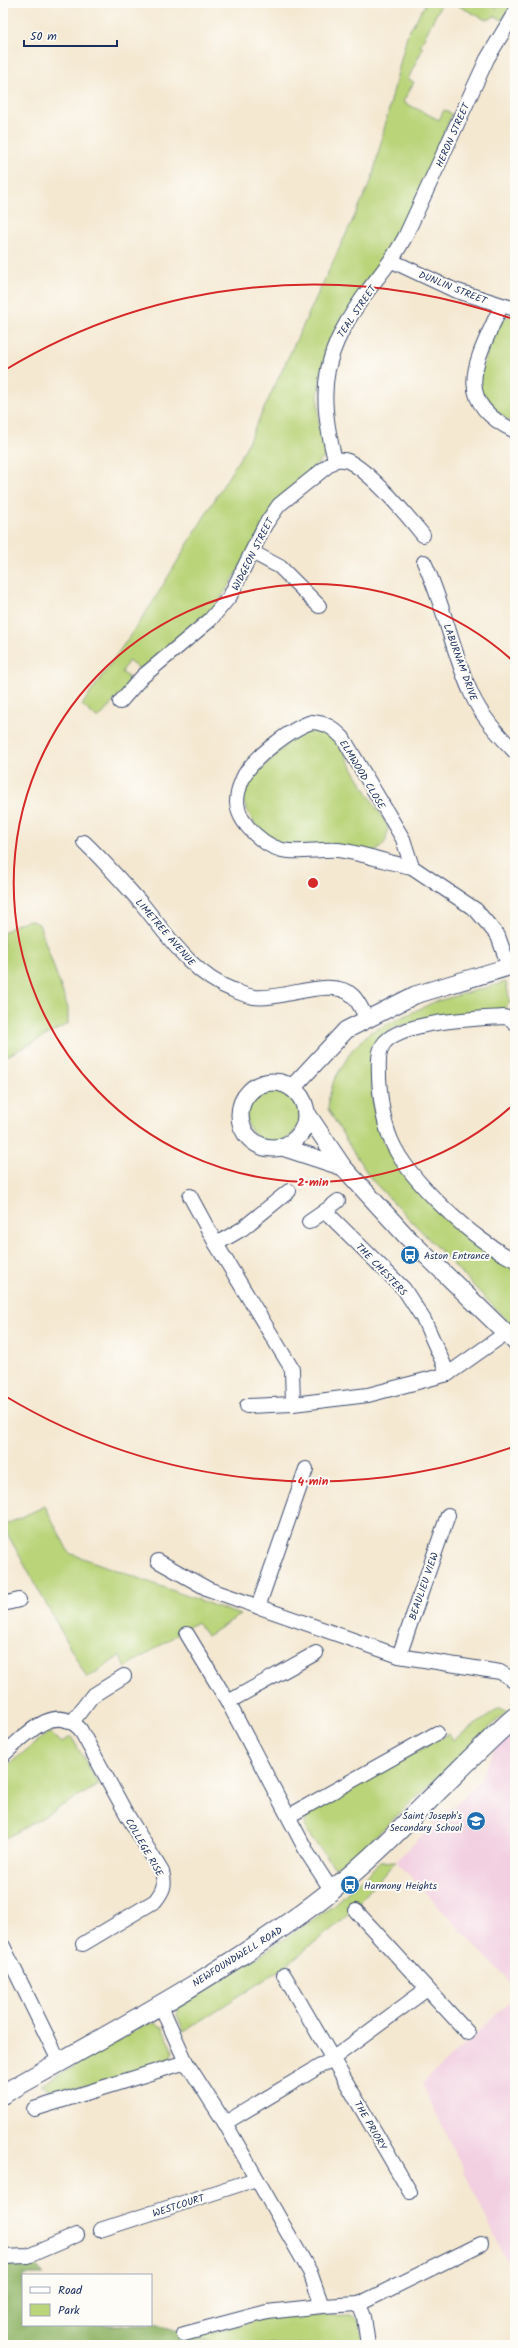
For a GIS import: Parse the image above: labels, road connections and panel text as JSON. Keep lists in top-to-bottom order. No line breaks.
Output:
{"streets":{"main road":["NEWFOUNDWELL ROAD"],"street":["HERON STREET","DUNLIN STREET","TEAL STREET","WIDGEON STREET","LABURNAM DRIVE","ELMWOOD CLOSE","LIMETREE AVENUE","THE CHESTERS","BEAULIEU VIEW","COLLEGE RISE","THE PRIORY","WESTCOURT"]},"crossings":[["HERON STREET","DUNLIN STREET"],["HERON STREET","TEAL STREET"],["DUNLIN STREET","TEAL STREET"],["TEAL STREET","WIDGEON STREET"]],"places":{"bus stop":["Aston Entrance","Harmony Heights"],"school or university":["Saint Joseph's Secondary School"]},"legend":["Road","Park"],"scale_bar":"50 m","rings":["2 min","4 min"]}
